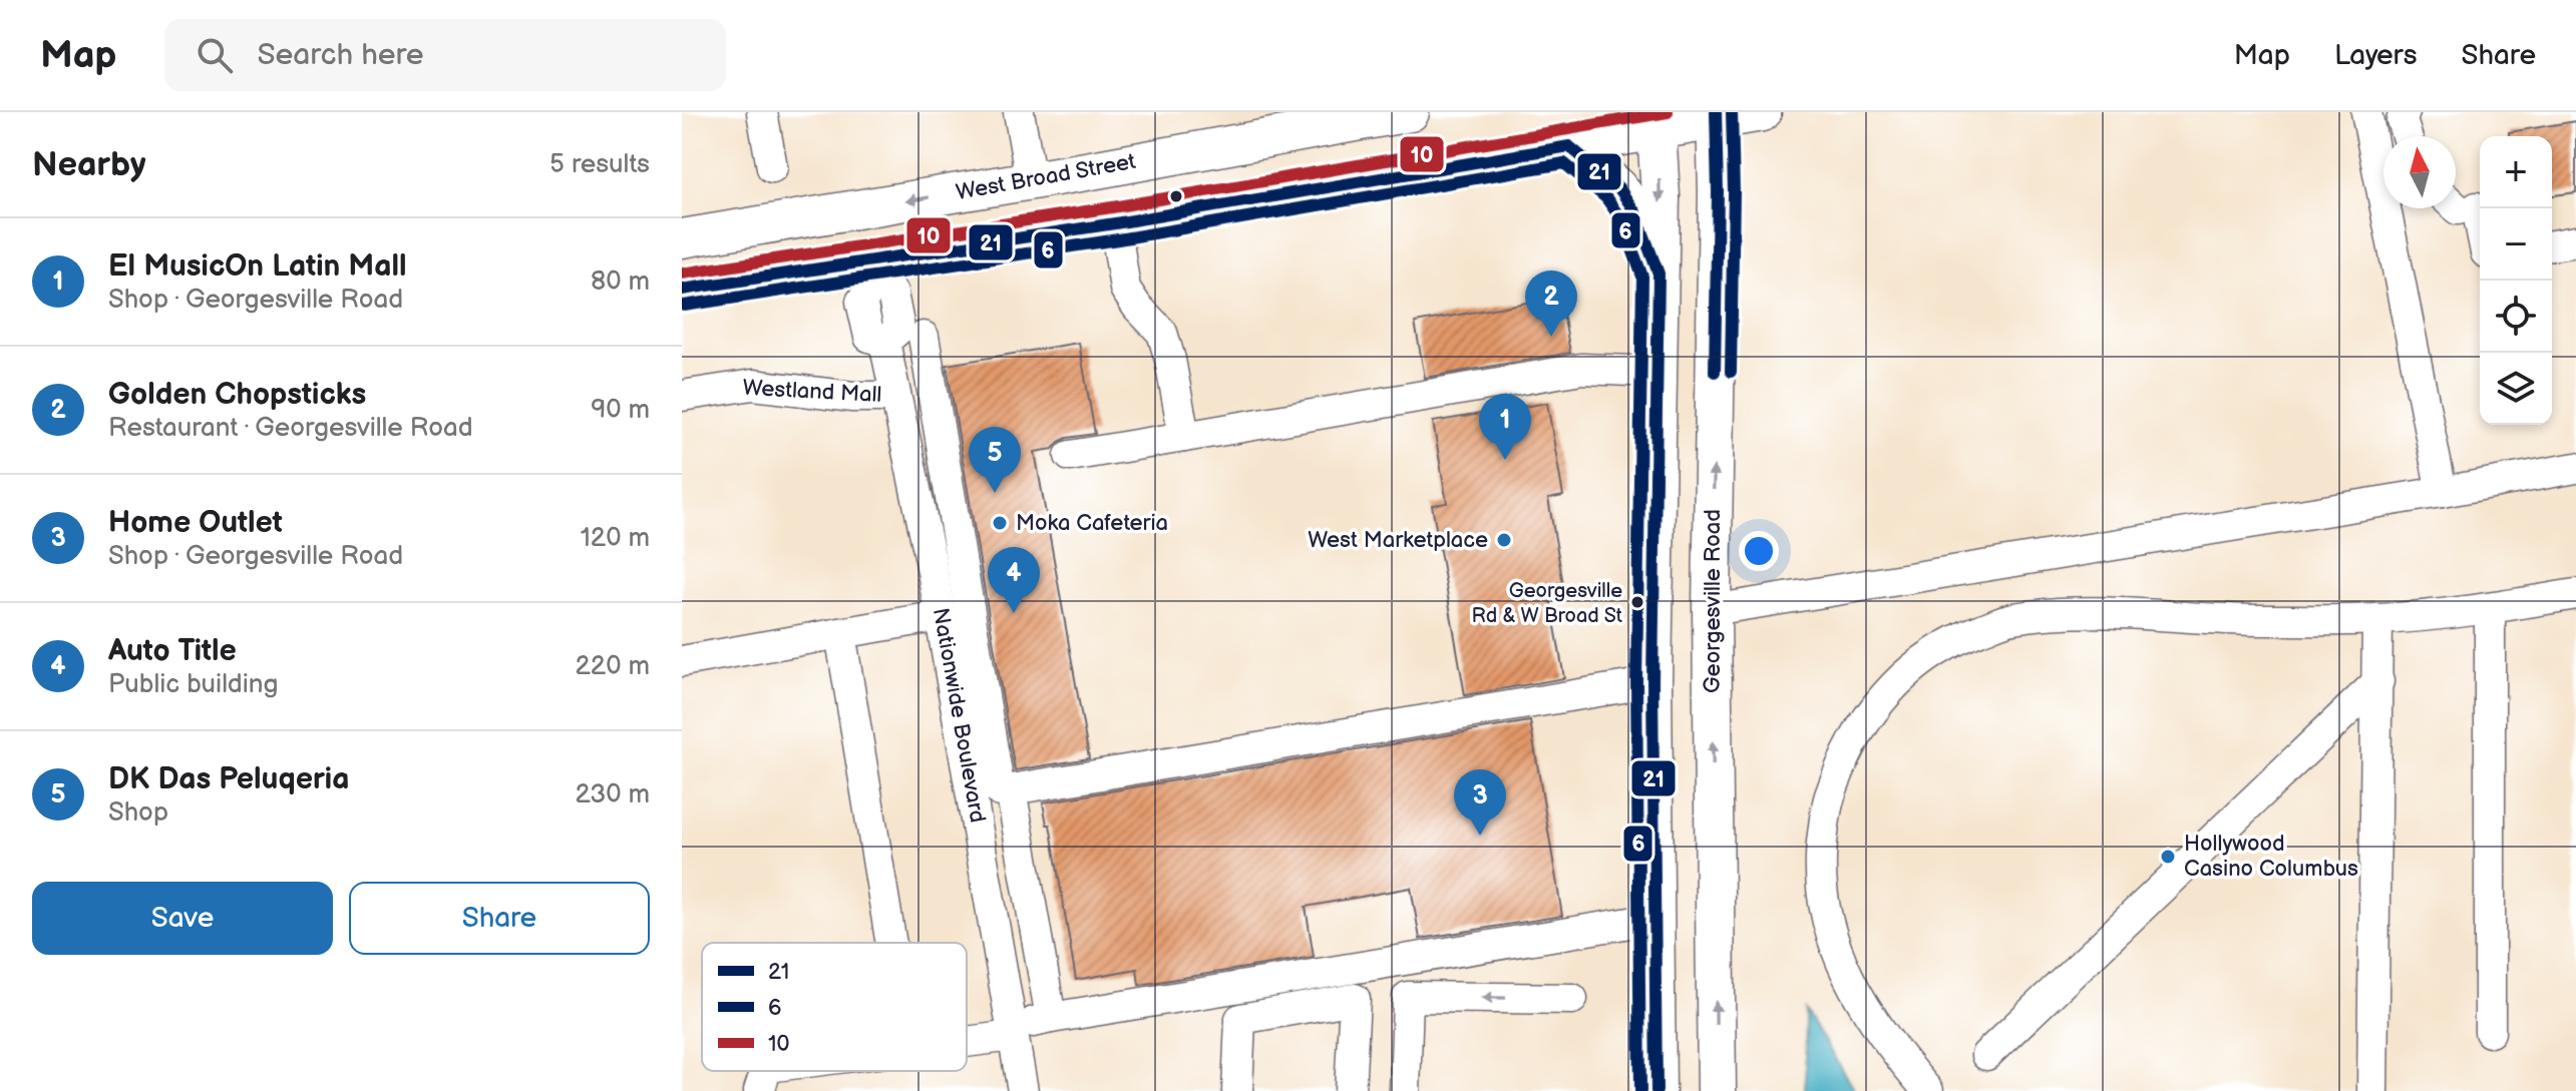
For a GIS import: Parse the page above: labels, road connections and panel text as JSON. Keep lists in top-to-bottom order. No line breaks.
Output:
{"streets":{"main road":["West Broad Street","Georgesville Road"],"lane":["Westland Mall","Nationwide Boulevard"]},"crossings":[["Westland Mall","Nationwide Boulevard"]],"places":["Moka Cafeteria","West Marketplace","Georgesville Rd & W Broad St","Hollywood Casino Columbus"],"lines":["transit line 21","transit line 6","transit line 10"],"legend":["21","6","10"],"north":"top","page":{"header":"Map","search":"Search here","nav":["Map","Layers","Share"],"heading":["Nearby","5 results"],"map_buttons":["+","−"],"list":[{"mark":"1","name":"El MusicOn Latin Mall","note":"Shop · Georgesville Road","value":"80 m"},{"mark":"2","name":"Golden Chopsticks","note":"Restaurant · Georgesville Road","value":"90 m"},{"mark":"3","name":"Home Outlet","note":"Shop · Georgesville Road","value":"120 m"},{"mark":"4","name":"Auto Title","note":"Public building","value":"220 m"},{"mark":"5","name":"DK Das Peluqeria","note":"Shop","value":"230 m"}],"pins":["2","1","5","4","3"],"buttons":["Save","Share"]}}
